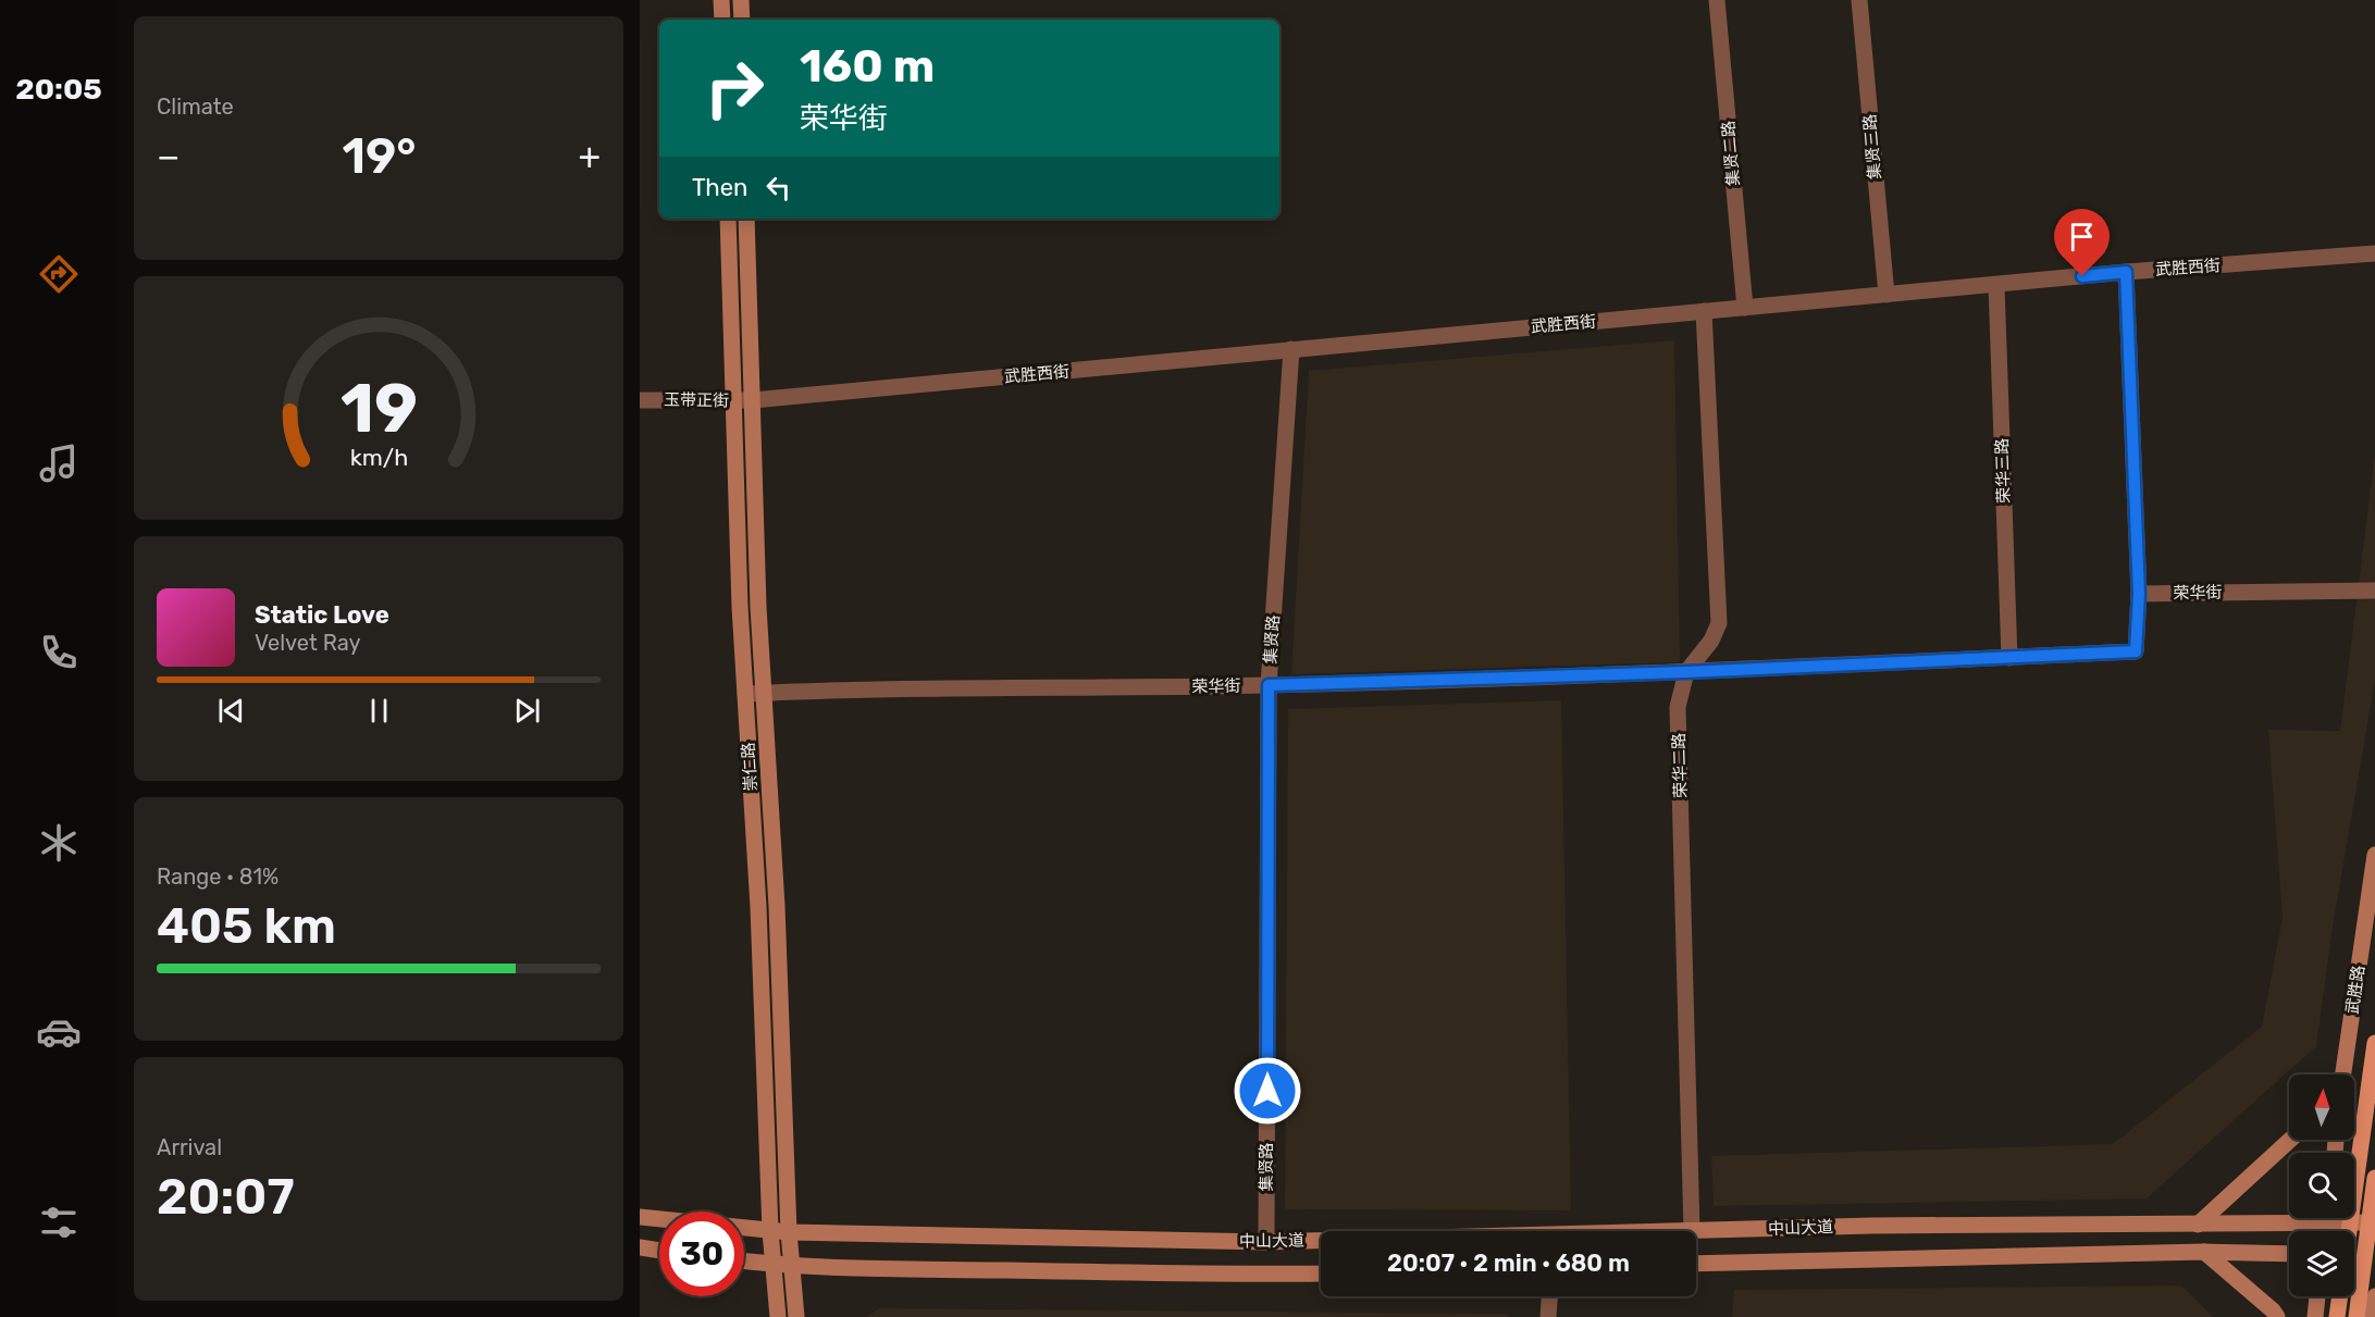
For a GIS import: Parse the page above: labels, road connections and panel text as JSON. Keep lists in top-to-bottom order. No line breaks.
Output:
{"streets":{"main road":["崇仁路","武胜路","中山大道"],"street":["集贤三路","集贤二路","武胜西街","玉带正街","荣华三路","荣华街","集贤路","荣华二路"]},"crossings":[["集贤三路","武胜西街"],["集贤二路","武胜西街"],["武胜西街","玉带正街"],["武胜西街","荣华三路"],["武胜西街","集贤路"],["武胜西街","荣华二路"],["武胜西街","崇仁路"],["玉带正街","崇仁路"],["荣华三路","荣华街"],["荣华街","集贤路"],["荣华街","荣华二路"],["荣华街","崇仁路"],["集贤路","中山大道"],["荣华二路","中山大道"],["崇仁路","中山大道"]],"north":"top","page":{"tabs":"20:05","tile":["Climate",["Range · 81%","405 km"],["Arrival","20:07"]],"turn":["160 m","荣华街"],"heat":["−","19°","+"],"then":"Then","song":["Static Love","Velvet Ray"],"limit":"30","trip":"20:07 · 2 min · 680 m","gauge":["19","km/h"]}}
